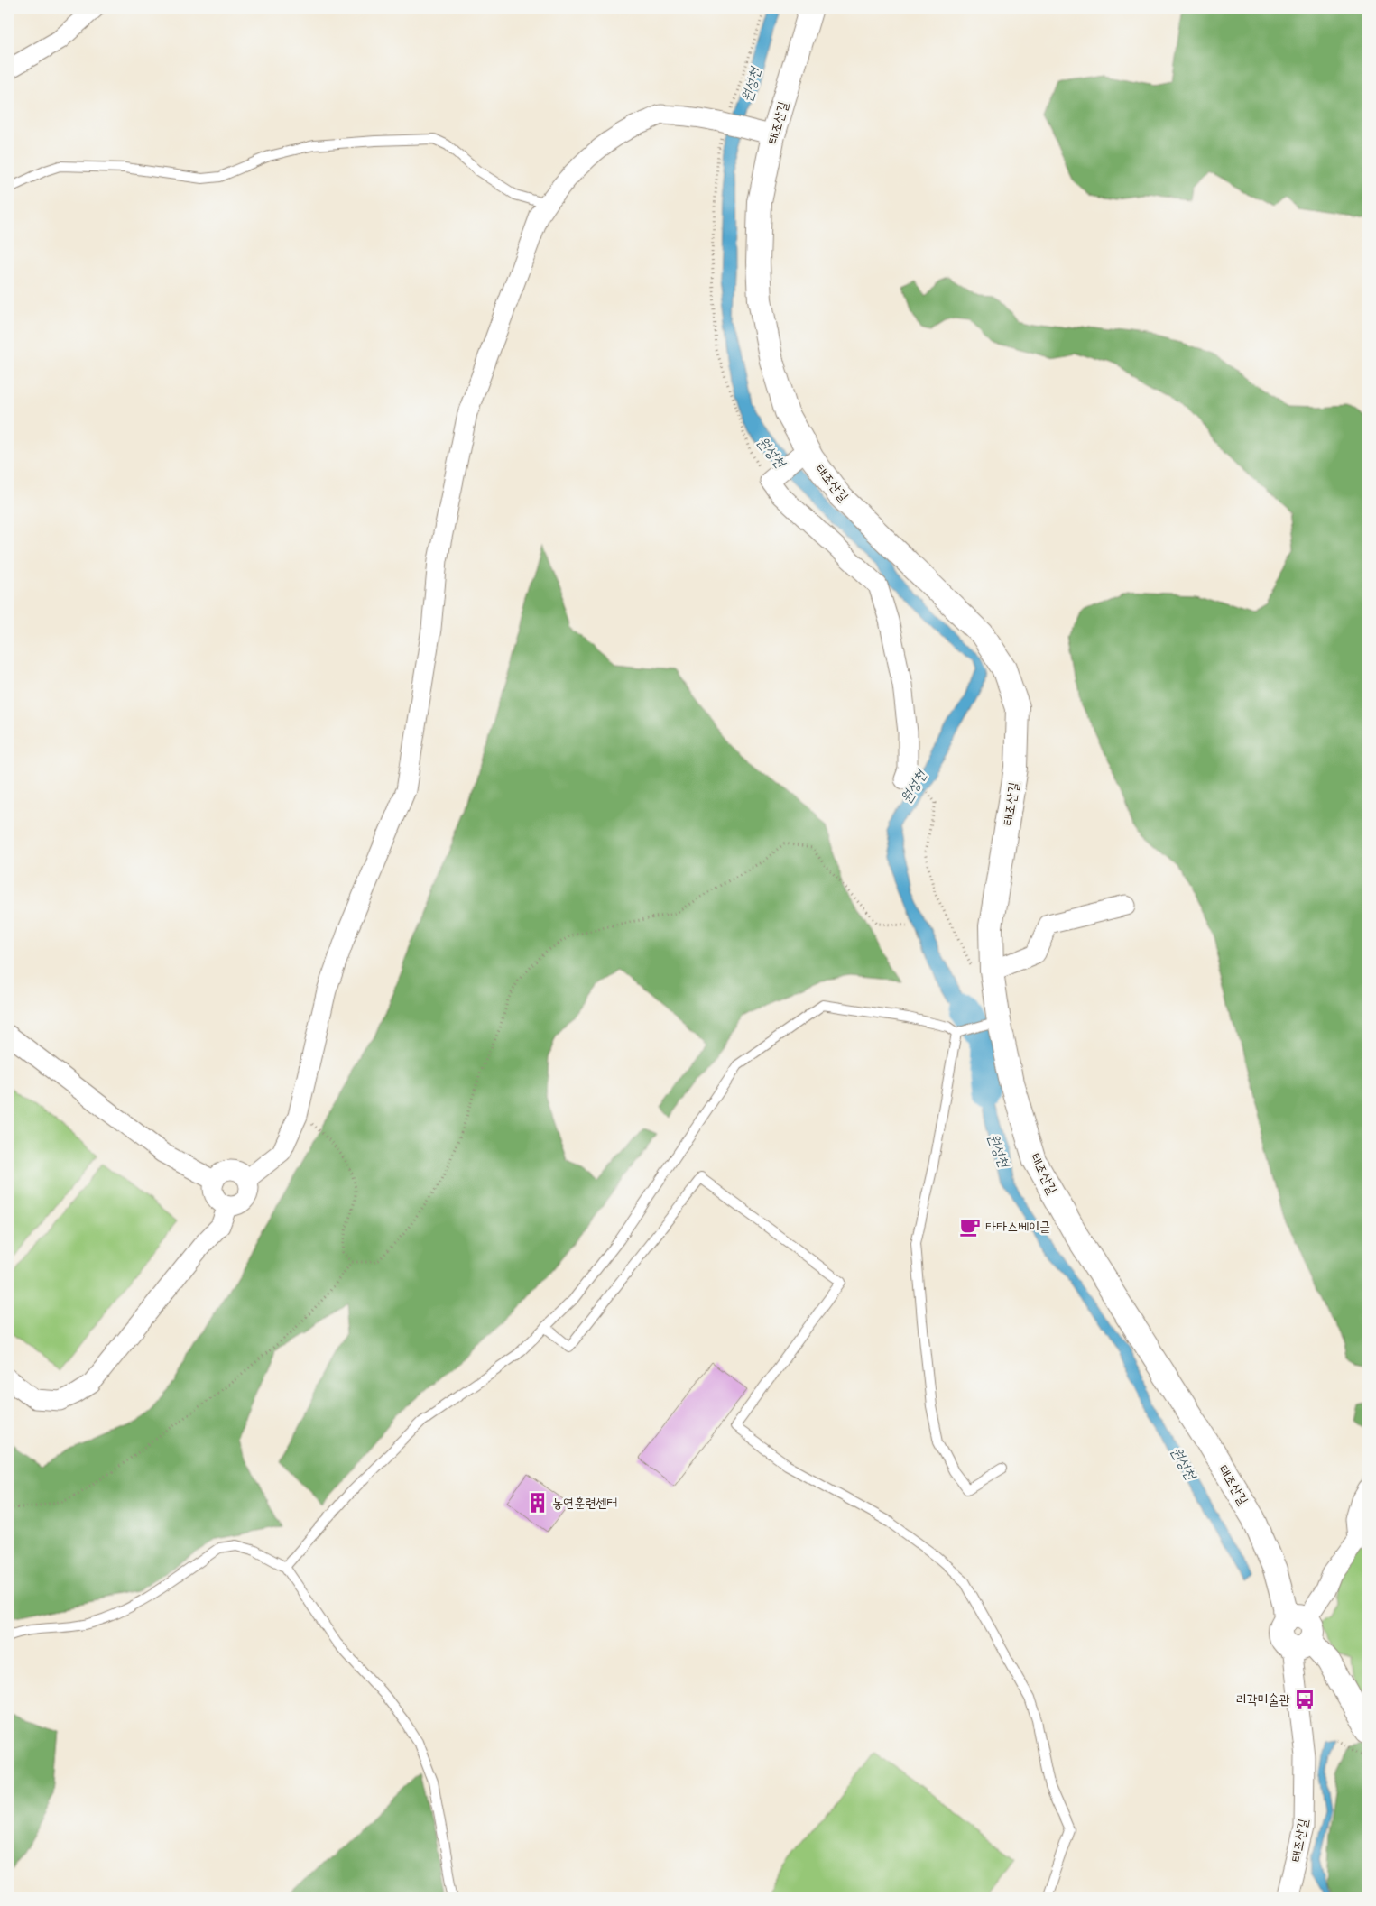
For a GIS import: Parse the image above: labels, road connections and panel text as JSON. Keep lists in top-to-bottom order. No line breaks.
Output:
{"streets":{"street":["태조산길"]},"water":["원성천"],"places":{"cafe":["타타스베이글"],"building":["농연훈련센터"],"bus stop":["리각미술관"]}}
